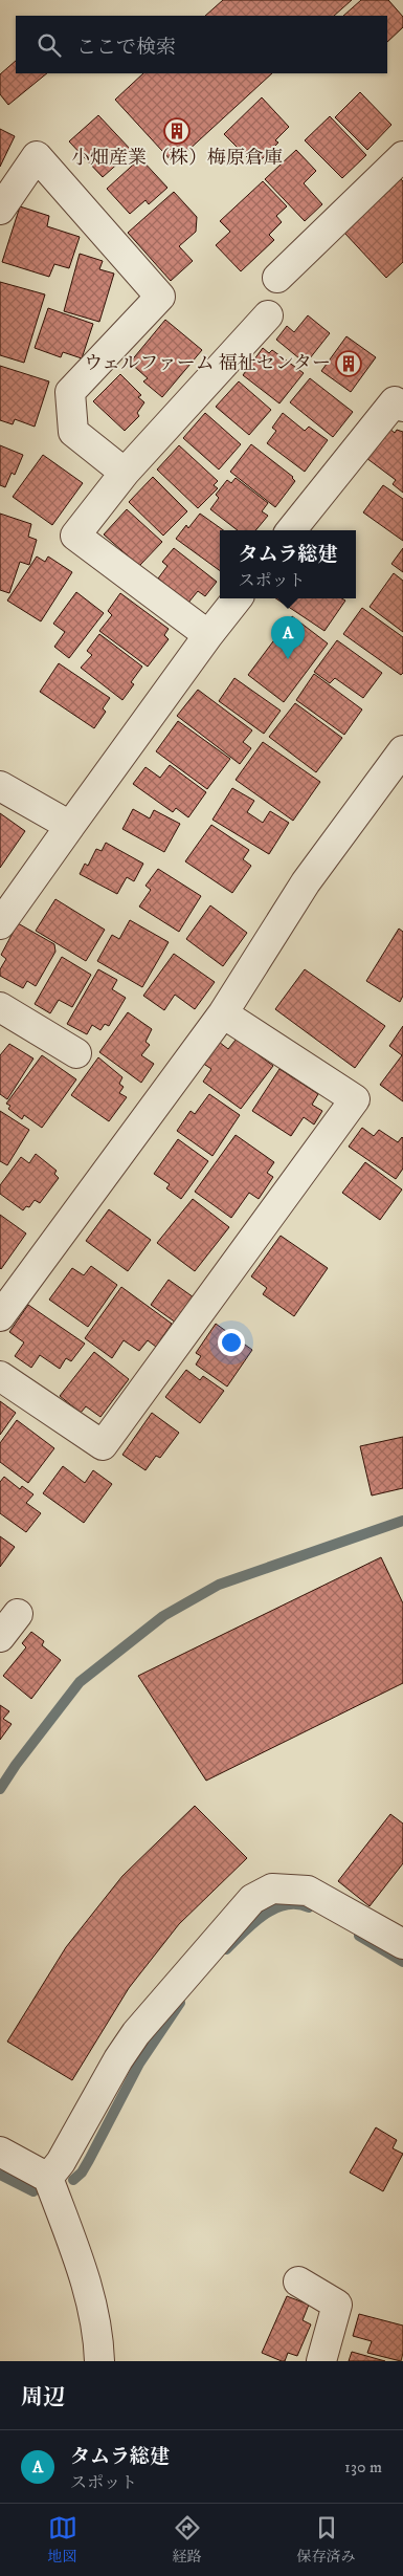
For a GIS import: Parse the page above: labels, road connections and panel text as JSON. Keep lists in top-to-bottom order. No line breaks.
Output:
{"places":{"building":["小畑産業 （株）梅原倉庫","ウェルファーム 福祉センター"]},"page":{"search":"ここで検索","popup":["タムラ総建","スポット"],"pins":"A","heading":"周辺","list":[{"mark":"A","name":"タムラ総建","note":"スポット","value":"130 m"}],"nav":["地図","経路","保存済み"]}}
